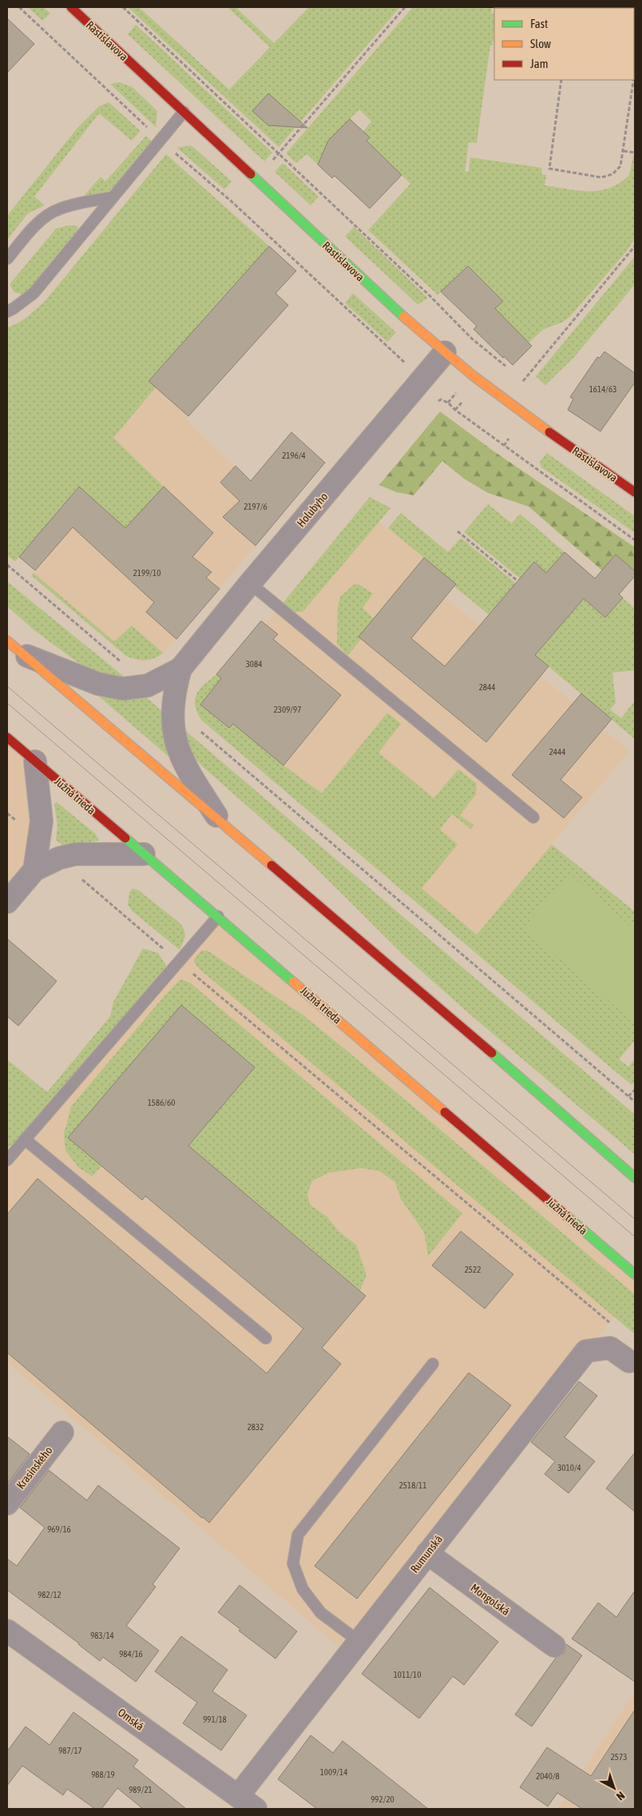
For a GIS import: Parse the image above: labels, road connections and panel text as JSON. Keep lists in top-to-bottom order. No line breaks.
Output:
{"streets":{"street":["Rastislavova","Holubyho","Južná trieda","Krasinského","Rumunská","Mongolská","Omská"]},"crossings":[["Rastislavova","Holubyho"],["Rumunská","Mongolská"],["Rumunská","Omská"]],"house_numbers":["1614/63","2196/4","2197/6","2199/10","3084","2844","2309/97","2444","1586/60","2522","2832","3010/4","2518/11","969/16","982/12","983/14","984/16","1011/10","991/18","987/17","2573","1009/14","988/19","2040/8","989/21","992/20"],"legend":["Fast","Slow","Jam"],"north":"bottom right"}
